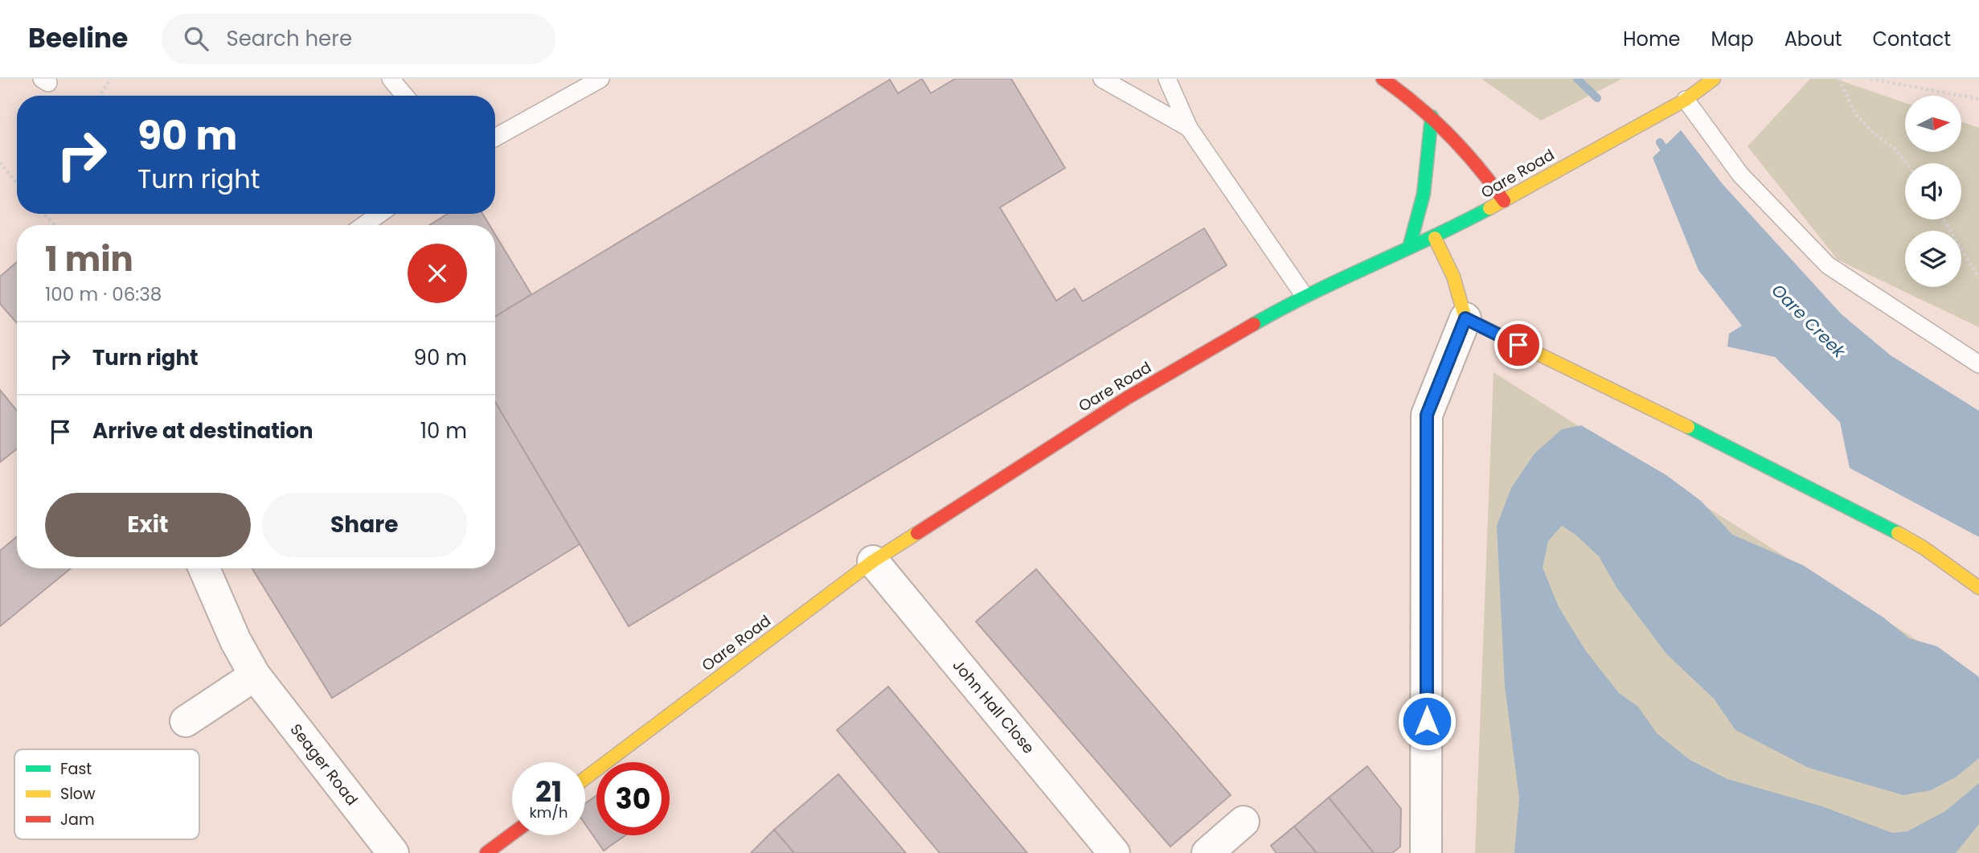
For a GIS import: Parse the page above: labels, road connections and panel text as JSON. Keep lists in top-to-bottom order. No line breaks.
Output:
{"streets":{"street":["Oare Road","John Hall Close","Seager Road"]},"crossings":[["Oare Road","John Hall Close"]],"water":["Oare Creek"],"legend":["Fast","Slow","Jam"],"north":"right","page":{"header":"Beeline","search":"Search here","nav":["Home","Map","About","Contact"],"turn":["90 m","Turn right"],"heading":["1 min","100 m · 06:38"],"list":[{"name":"Turn right","value":"90 m"},{"name":"Arrive at destination","value":"10 m"}],"buttons":["Exit","Share"],"speed":"21 km/h","limit":"30"}}
